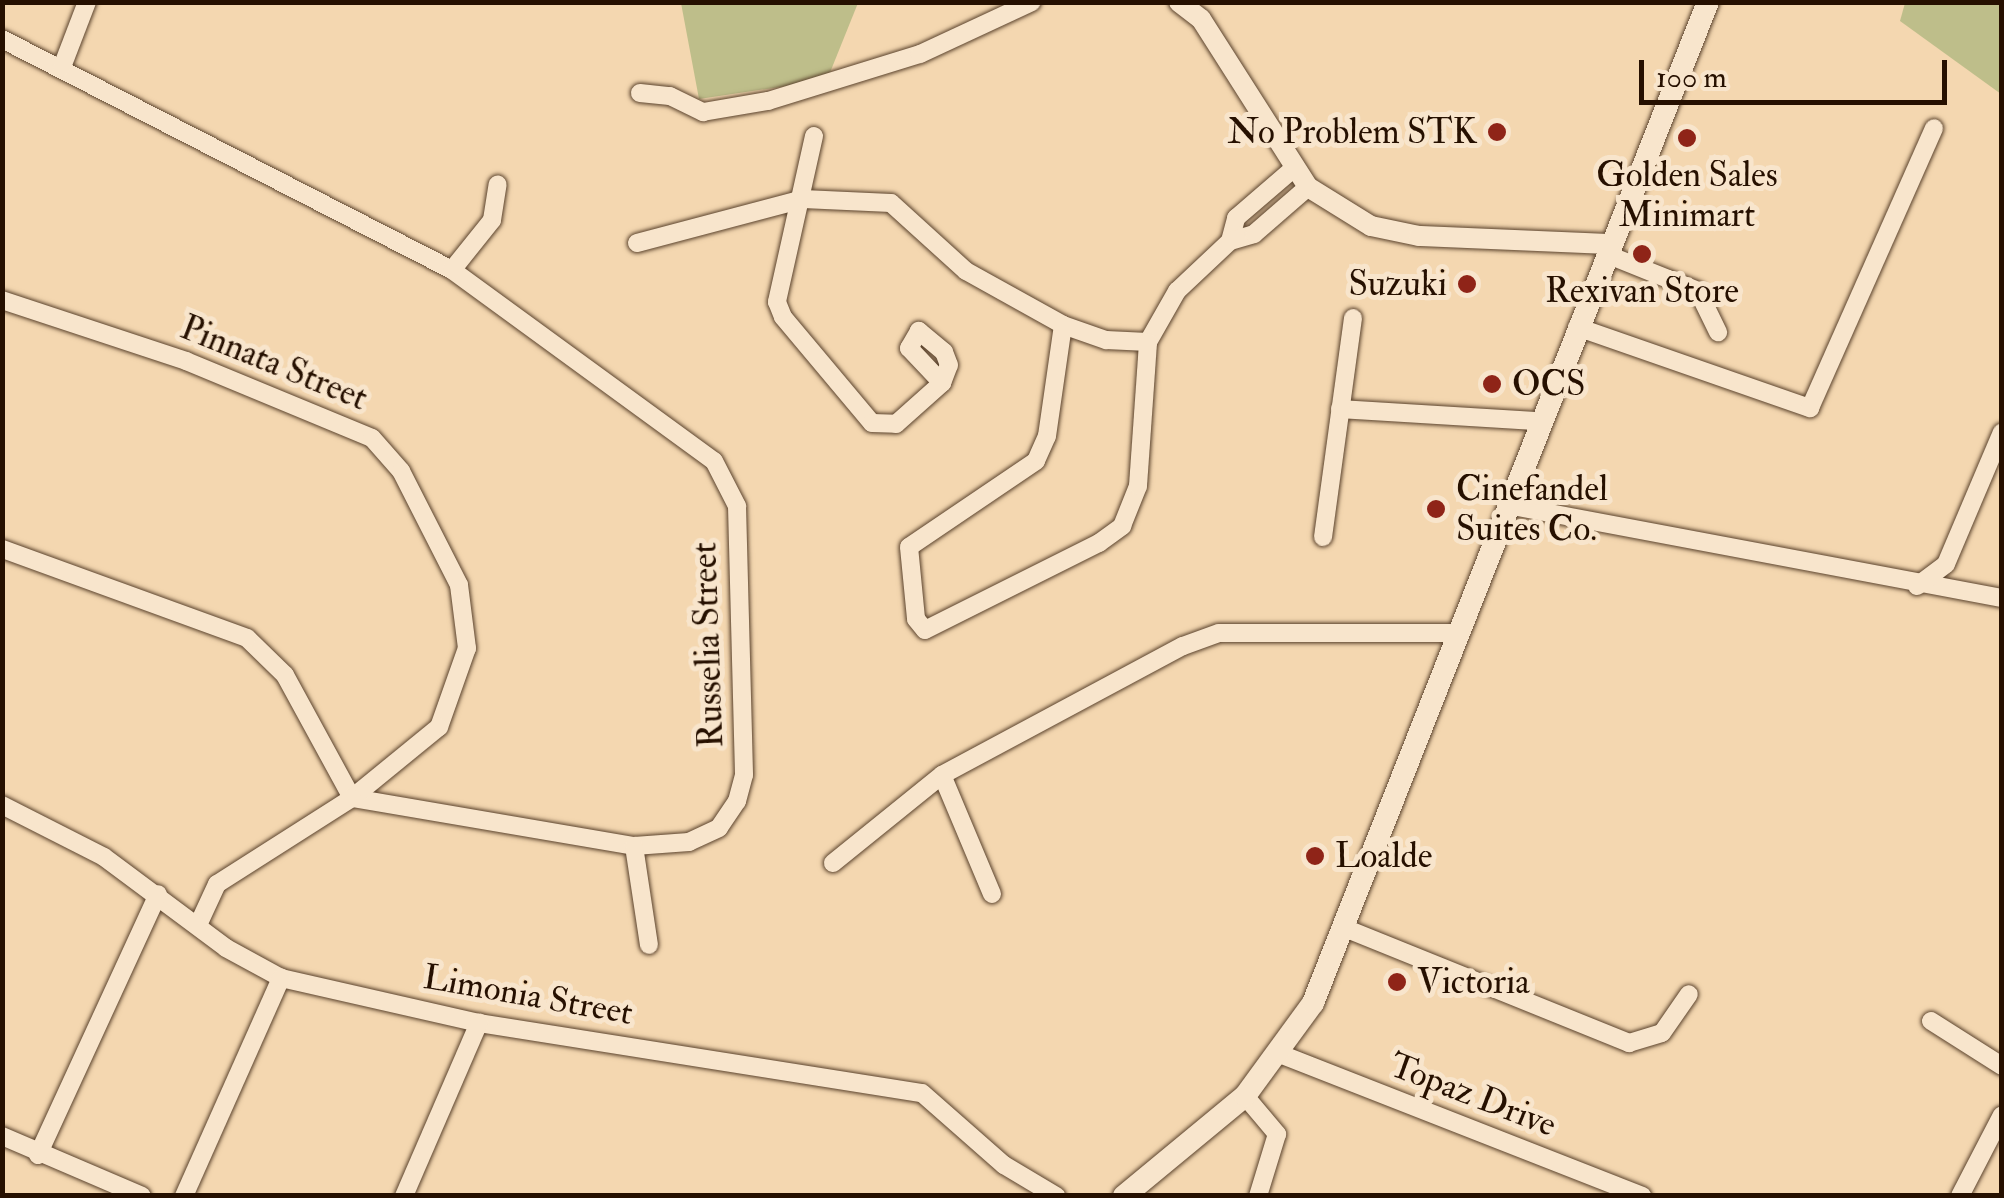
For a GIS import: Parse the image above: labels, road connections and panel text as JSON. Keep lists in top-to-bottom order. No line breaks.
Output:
{"streets":{"street":["Pinnata Street","Russelia Street","Limonia Street","Topaz Drive"]},"crossings":[["Pinnata Street","Russelia Street"],["Pinnata Street","Limonia Street"]],"places":["No Problem STK","Golden Sales Minimart","Rexivan Store","Suzuki","OCS","Cinefandel Suites Co.","Loalde","Victoria"],"scale_bar":"100 m"}
